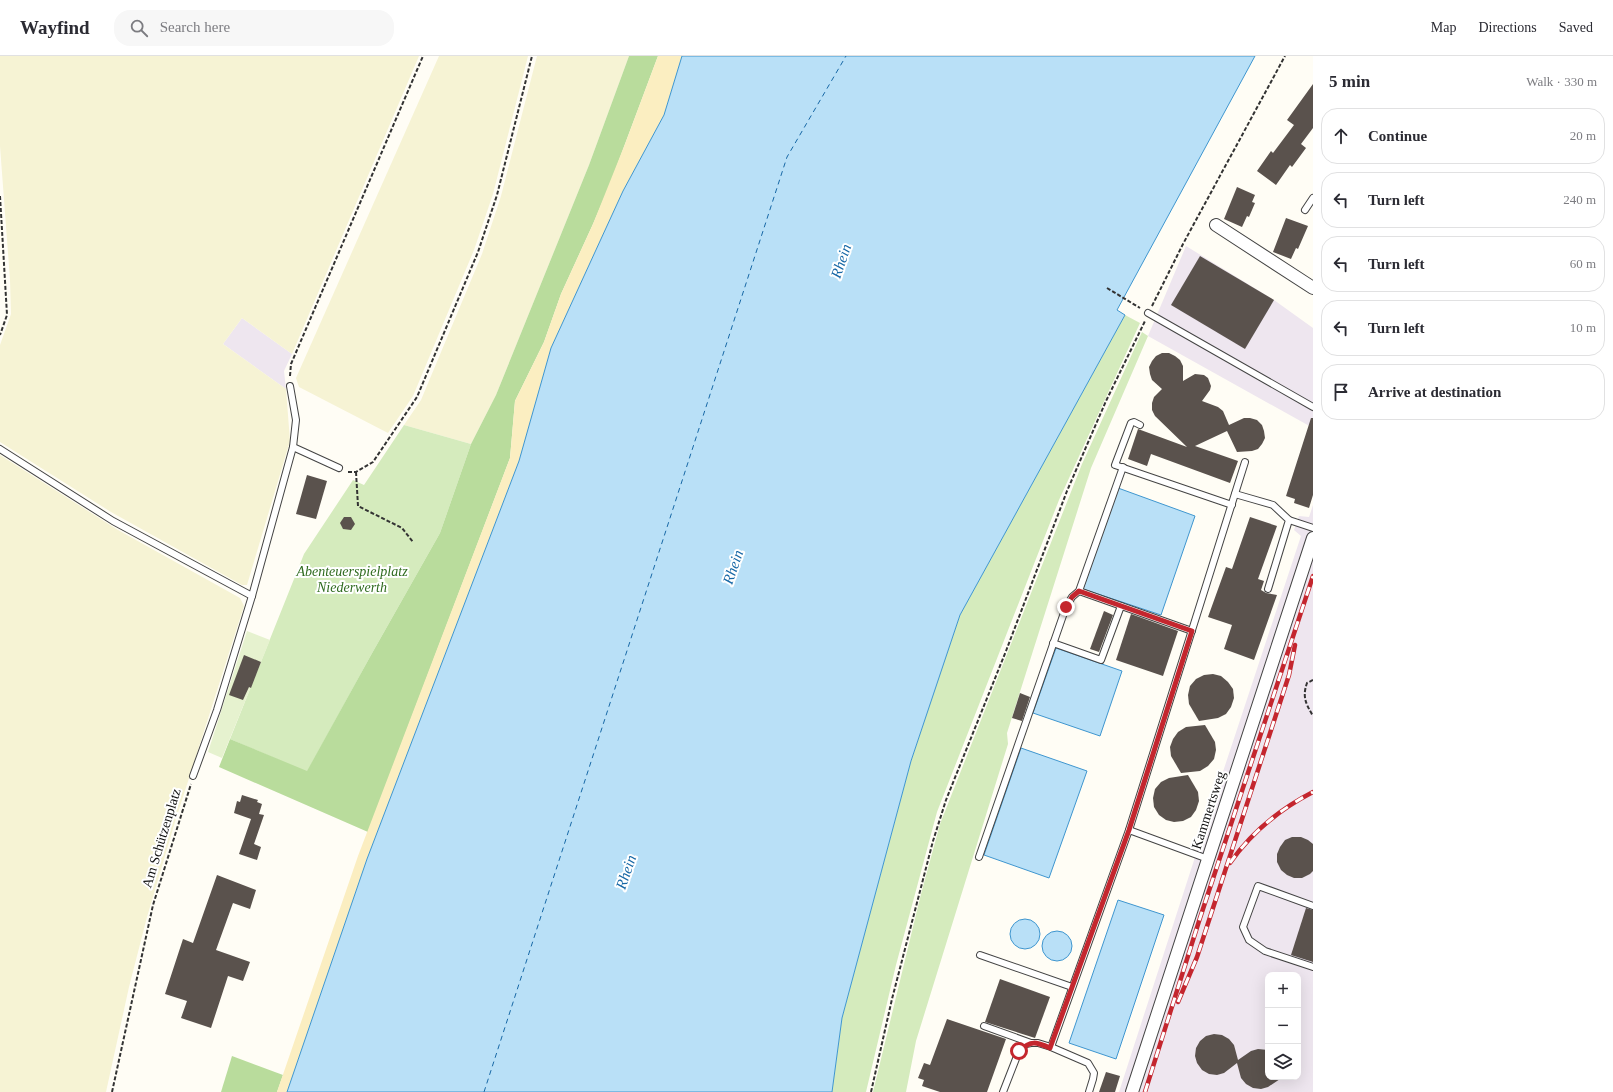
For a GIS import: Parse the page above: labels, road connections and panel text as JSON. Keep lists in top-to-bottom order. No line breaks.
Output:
{"streets":{"street":["Kammertsweg"],"lane":["Am Schützenplatz"]},"water":["Rhein"],"parks":["Abenteuerspielplatz Niederwerth"],"page":{"header":"Wayfind","search":"Search here","nav":["Map","Directions","Saved"],"heading":["5 min","Walk · 330 m"],"list":[["Continue","20 m"],["Turn left","240 m"],["Turn left","60 m"],["Turn left","10 m"],"Arrive at destination"],"map_buttons":["+","−"]}}
